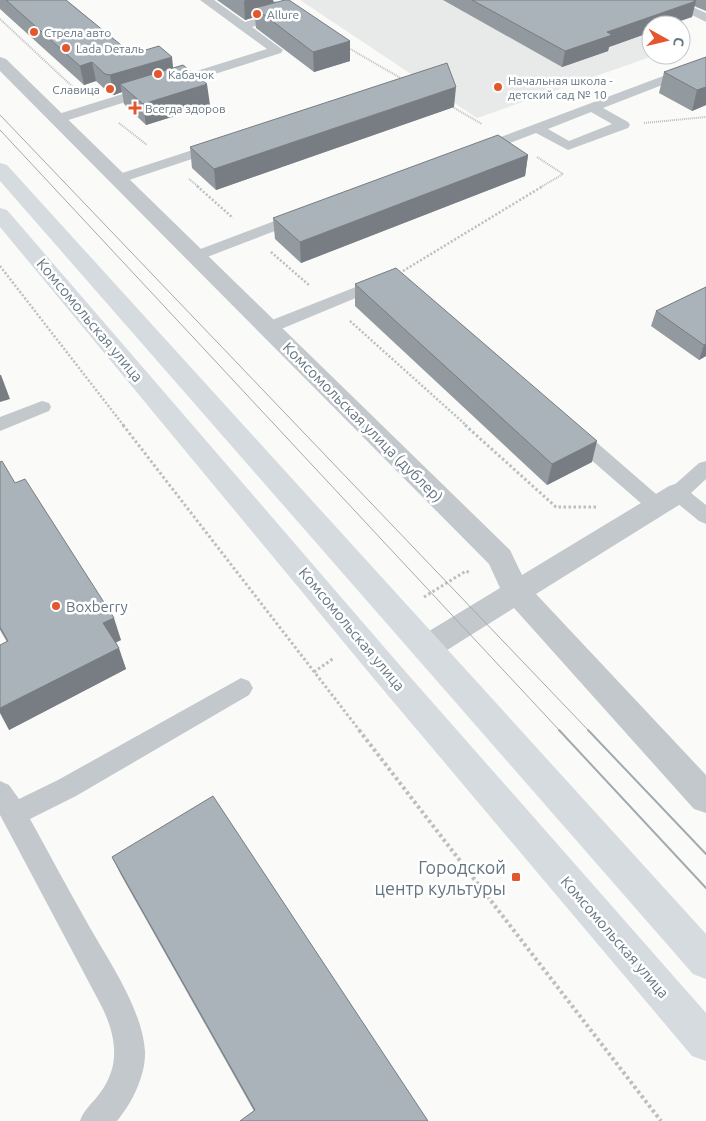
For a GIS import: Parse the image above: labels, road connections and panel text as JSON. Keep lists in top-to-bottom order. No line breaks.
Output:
{"streets":{"main road":["Комсомольская улица"],"street":["Комсомольская улица (дублер)"]},"places":{"other":["Allure","Стрела авто","Lada Dеталь","Кабачок","Начальная школа - детский сад № 10","Славица","Boxberry"],"health":["Всегда здоров"],"transit":["Городской центр культуры"]},"north":"right"}
